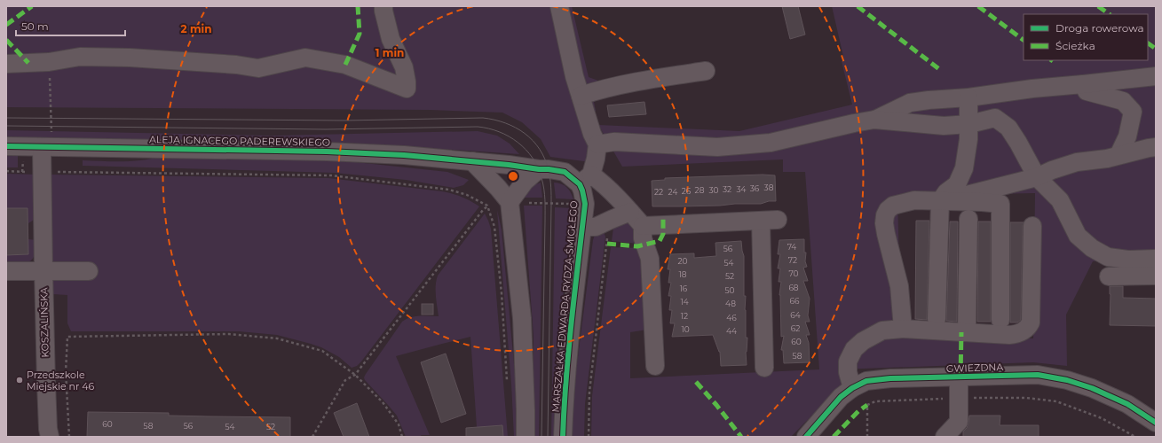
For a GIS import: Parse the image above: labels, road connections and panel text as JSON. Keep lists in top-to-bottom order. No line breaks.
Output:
{"streets":{"street":["ALEJA IGNACEGO PADEREWSKIEGO","MARSZAŁKA EDWARDA RYDZA-ŚMIGŁEGO","KOSZALIŃSKA","GWIEZDNA"]},"crossings":[["ALEJA IGNACEGO PADEREWSKIEGO","KOSZALIŃSKA"]],"places":["Przedszkole Miejskie nr 46"],"house_numbers":["38","36","32","34","28","30","26","22","24","74","56","72","20","54","70","18","52","68","16","50","66","14","48","64","12","46","62","10","44","60","58","60","58","56","54","52"],"legend":["Droga rowerowa","Ścieżka"],"scale_bar":"50 m","rings":["2 min","1 min"]}
